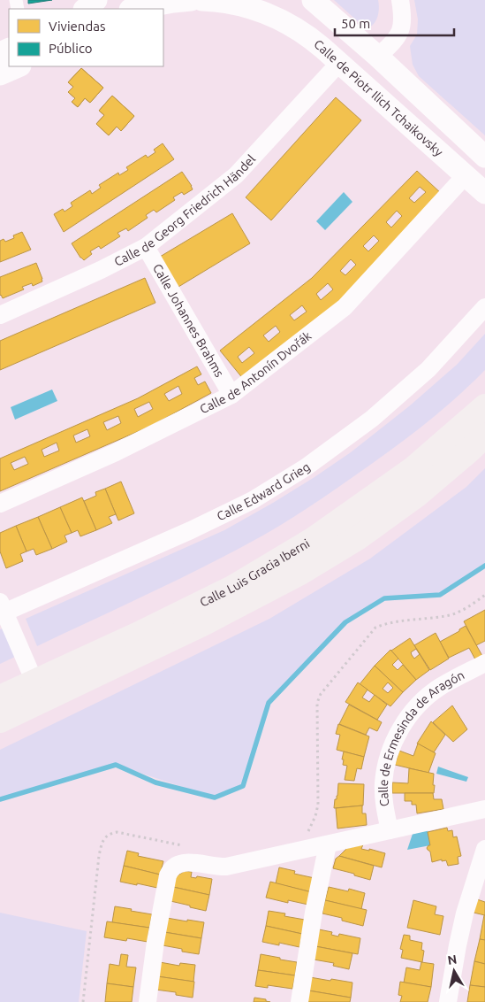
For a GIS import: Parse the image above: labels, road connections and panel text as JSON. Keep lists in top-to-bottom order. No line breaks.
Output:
{"streets":{"main road":["Calle Luis Gracia Iberni"],"street":["Calle de Piotr Ilich Tchaikovsky","Calle de Georg Friedrich Händel","Calle Johannes Brahms","Calle de Antonín Dvořák","Calle Edward Grieg","Calle de Ermesinda de Aragón"]},"crossings":[["Calle de Piotr Ilich Tchaikovsky","Calle de Georg Friedrich Händel"],["Calle de Piotr Ilich Tchaikovsky","Calle de Antonín Dvořák"],["Calle de Georg Friedrich Händel","Calle Johannes Brahms"],["Calle Johannes Brahms","Calle de Antonín Dvořák"]],"legend":["Viviendas","Público"],"scale_bar":"50 m","north":"top"}
